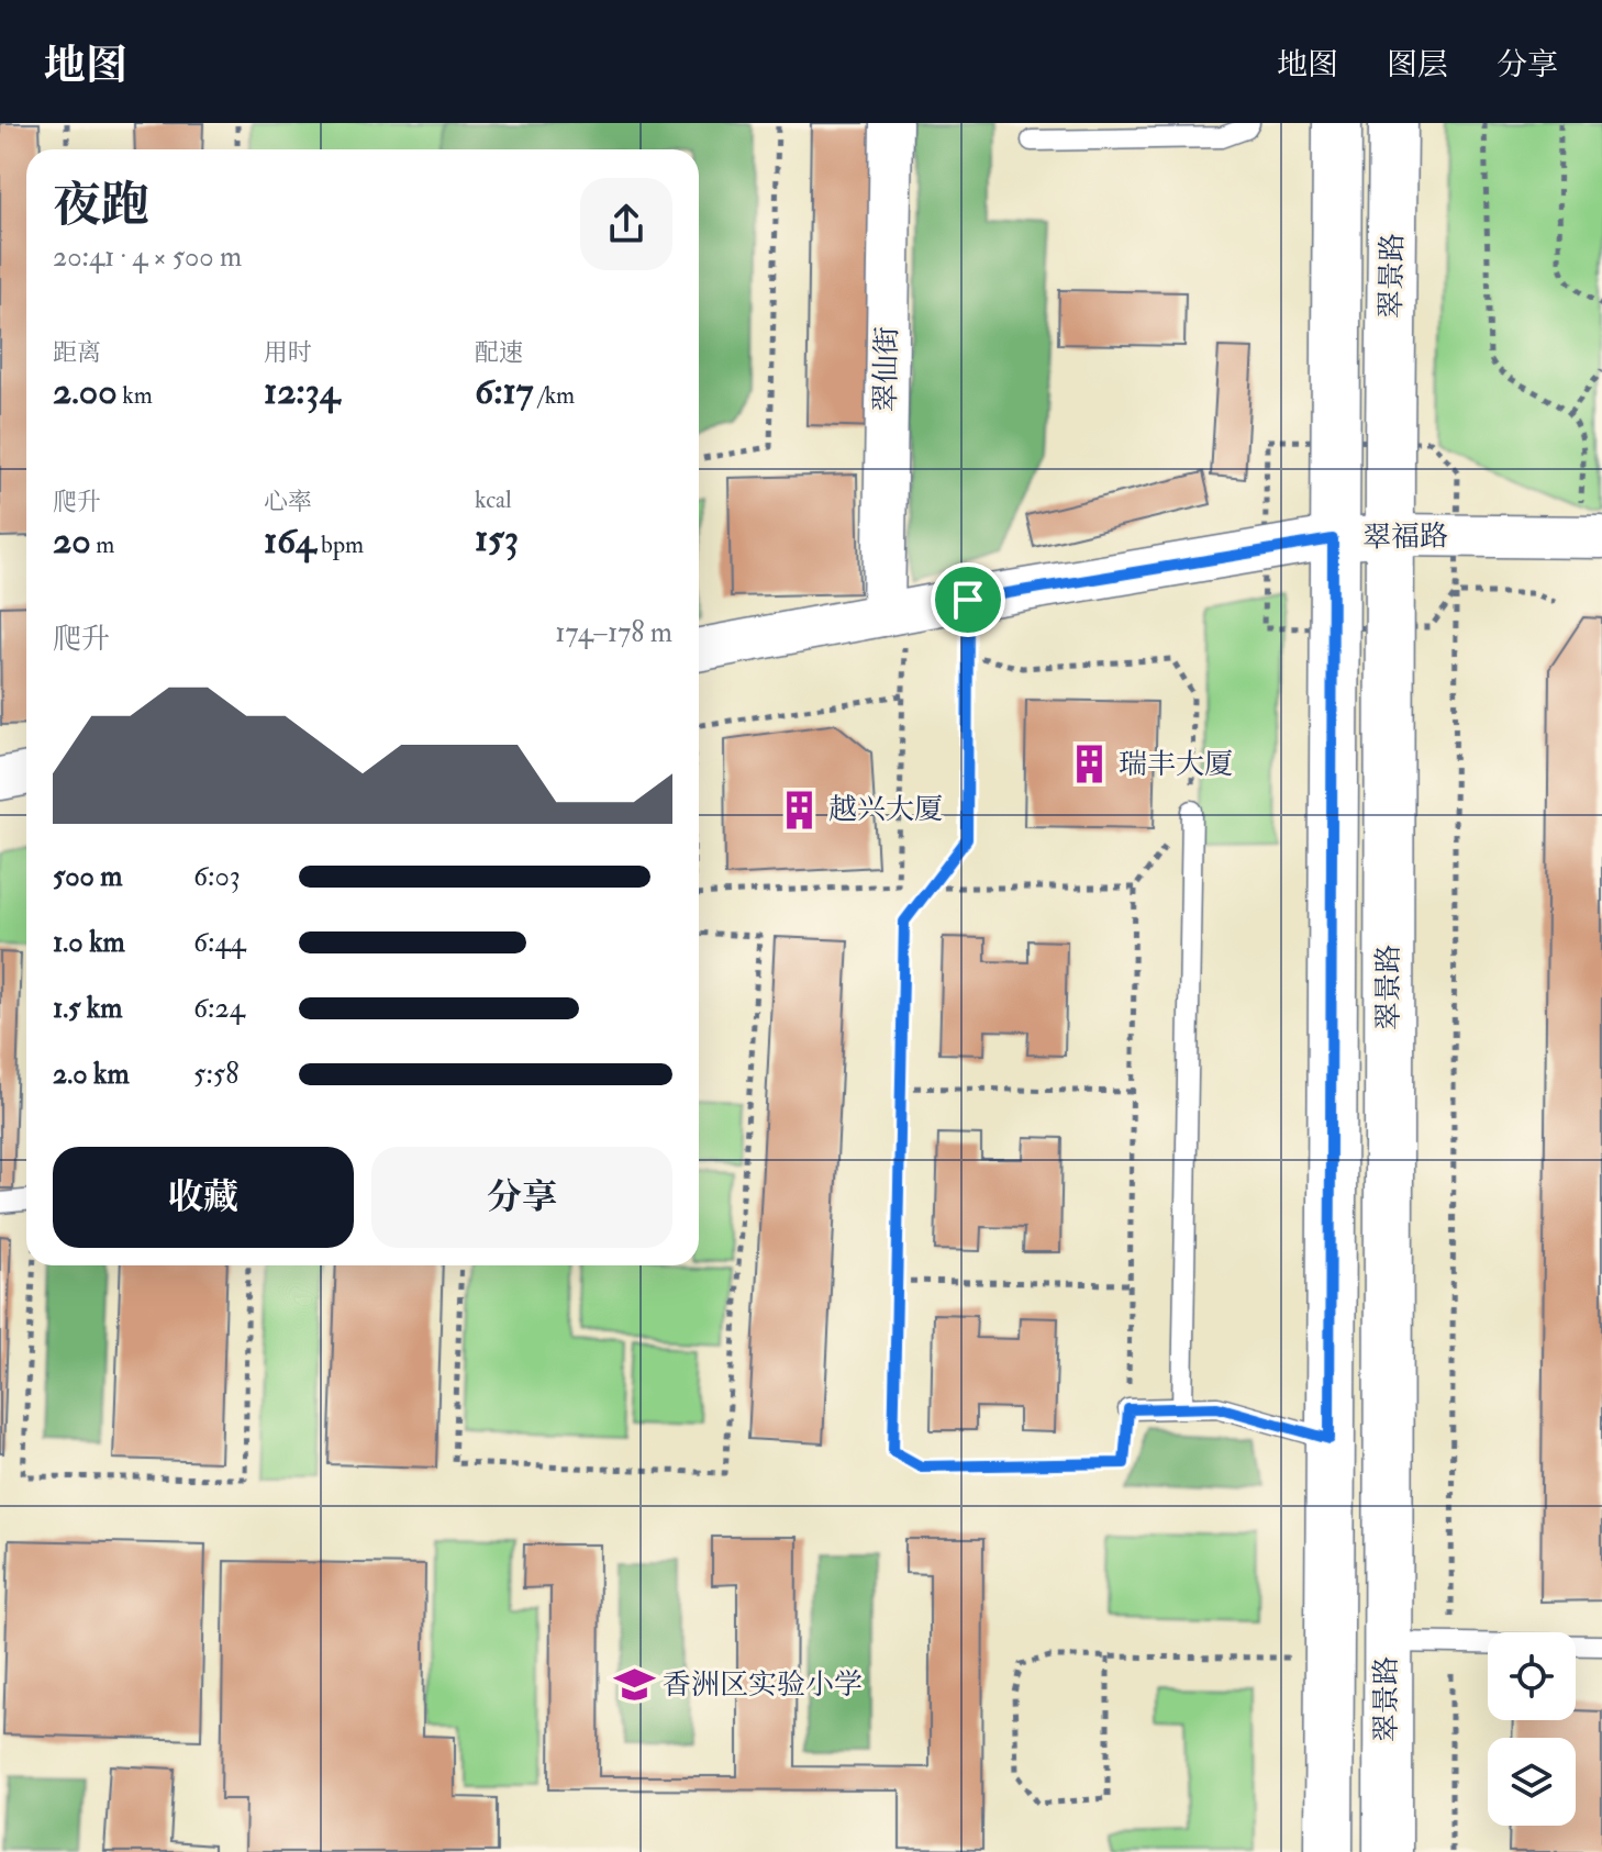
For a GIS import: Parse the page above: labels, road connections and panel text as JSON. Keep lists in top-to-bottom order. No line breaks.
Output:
{"streets":{"main road":["翠景路"],"street":["翠仙街","翠福路"]},"crossings":[["翠景路","翠福路"],["翠仙街","翠福路"]],"places":{"building":["瑞丰大厦","越兴大厦"],"school or university":["香洲区实验小学"]},"page":{"header":"地图","nav":["地图","图层","分享"],"heading":["夜跑","20:41 · 4 × 500 m"],"stats":[["距离","2.00 km"],["用时","12:34"],["配速","6:17 /km"],["爬升","20 m"],["心率","164 bpm"],["kcal","153"]],"chart":["爬升","174–178 m"],"list":[{"name":"500 m","note":"6:03"},{"name":"1.0 km","note":"6:44"},{"name":"1.5 km","note":"6:24"},{"name":"2.0 km","note":"5:58"}],"buttons":["收藏","分享"]}}
